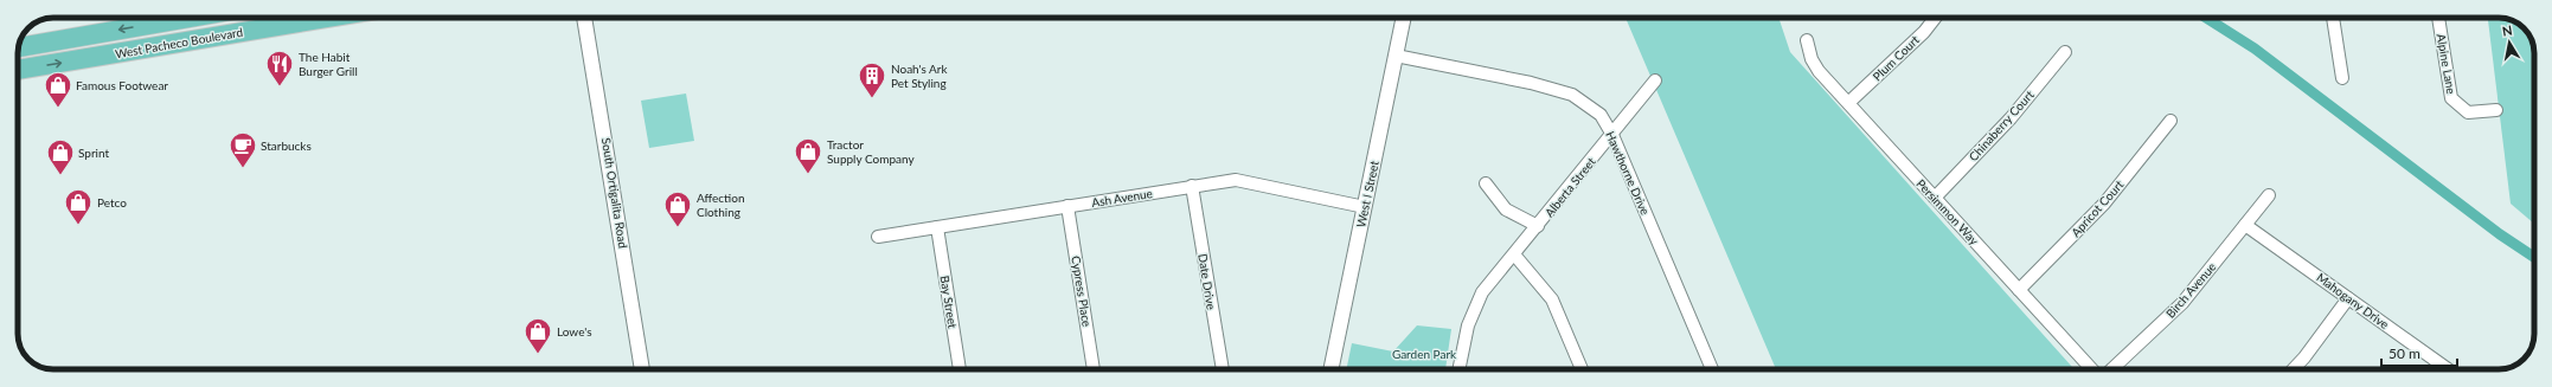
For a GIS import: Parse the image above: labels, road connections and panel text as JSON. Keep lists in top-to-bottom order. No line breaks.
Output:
{"streets":{"highway":["West Pacheco Boulevard"],"street":["Plum Court","Alpine Lane","Chinaberry Court","Hawthorne Drive","Alberta Street","South Ortigalita Road","West I Street","Ash Avenue","Apricot Court","Persimmon Way","Date Drive","Birch Avenue","Cypress Place","Mahogany Drive","Bay Street"]},"crossings":[["Plum Court","Persimmon Way"],["Chinaberry Court","Persimmon Way"],["Hawthorne Drive","Alberta Street"],["Hawthorne Drive","West I Street"],["West I Street","Ash Avenue"],["Ash Avenue","Date Drive"],["Ash Avenue","Cypress Place"],["Ash Avenue","Bay Street"],["Apricot Court","Persimmon Way"],["Birch Avenue","Mahogany Drive"]],"parks":["Garden Park"],"places":{"restaurant":["The Habit Burger Grill"],"building":["Noah's Ark Pet Styling"],"shop":["Famous Footwear","Tractor Supply Company","Sprint","Petco","Affection Clothing","Lowe's"],"cafe":["Starbucks"]},"scale_bar":"50 m","north":"top"}
